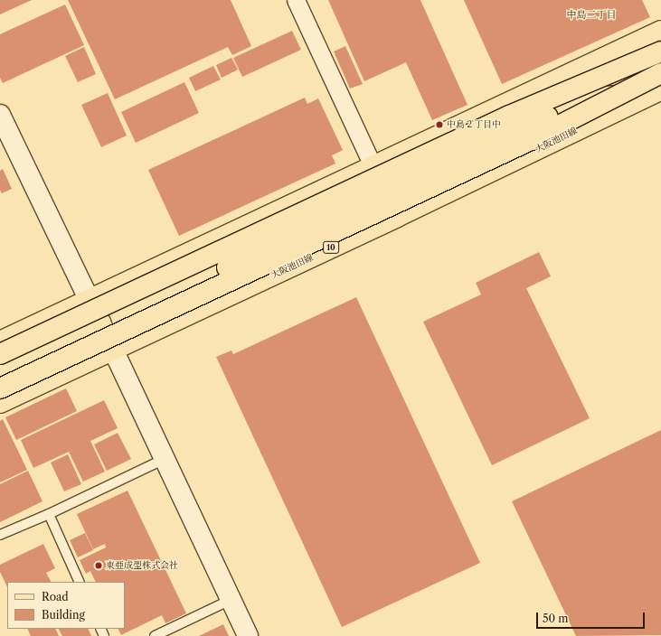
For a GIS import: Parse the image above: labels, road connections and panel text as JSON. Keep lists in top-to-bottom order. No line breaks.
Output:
{"streets":{"main road":["大阪池田線","10"]},"districts":["中島二丁目"],"places":["中島２丁目中","東亜成型株式会社"],"legend":["Road","Building"],"scale_bar":"50 m"}
